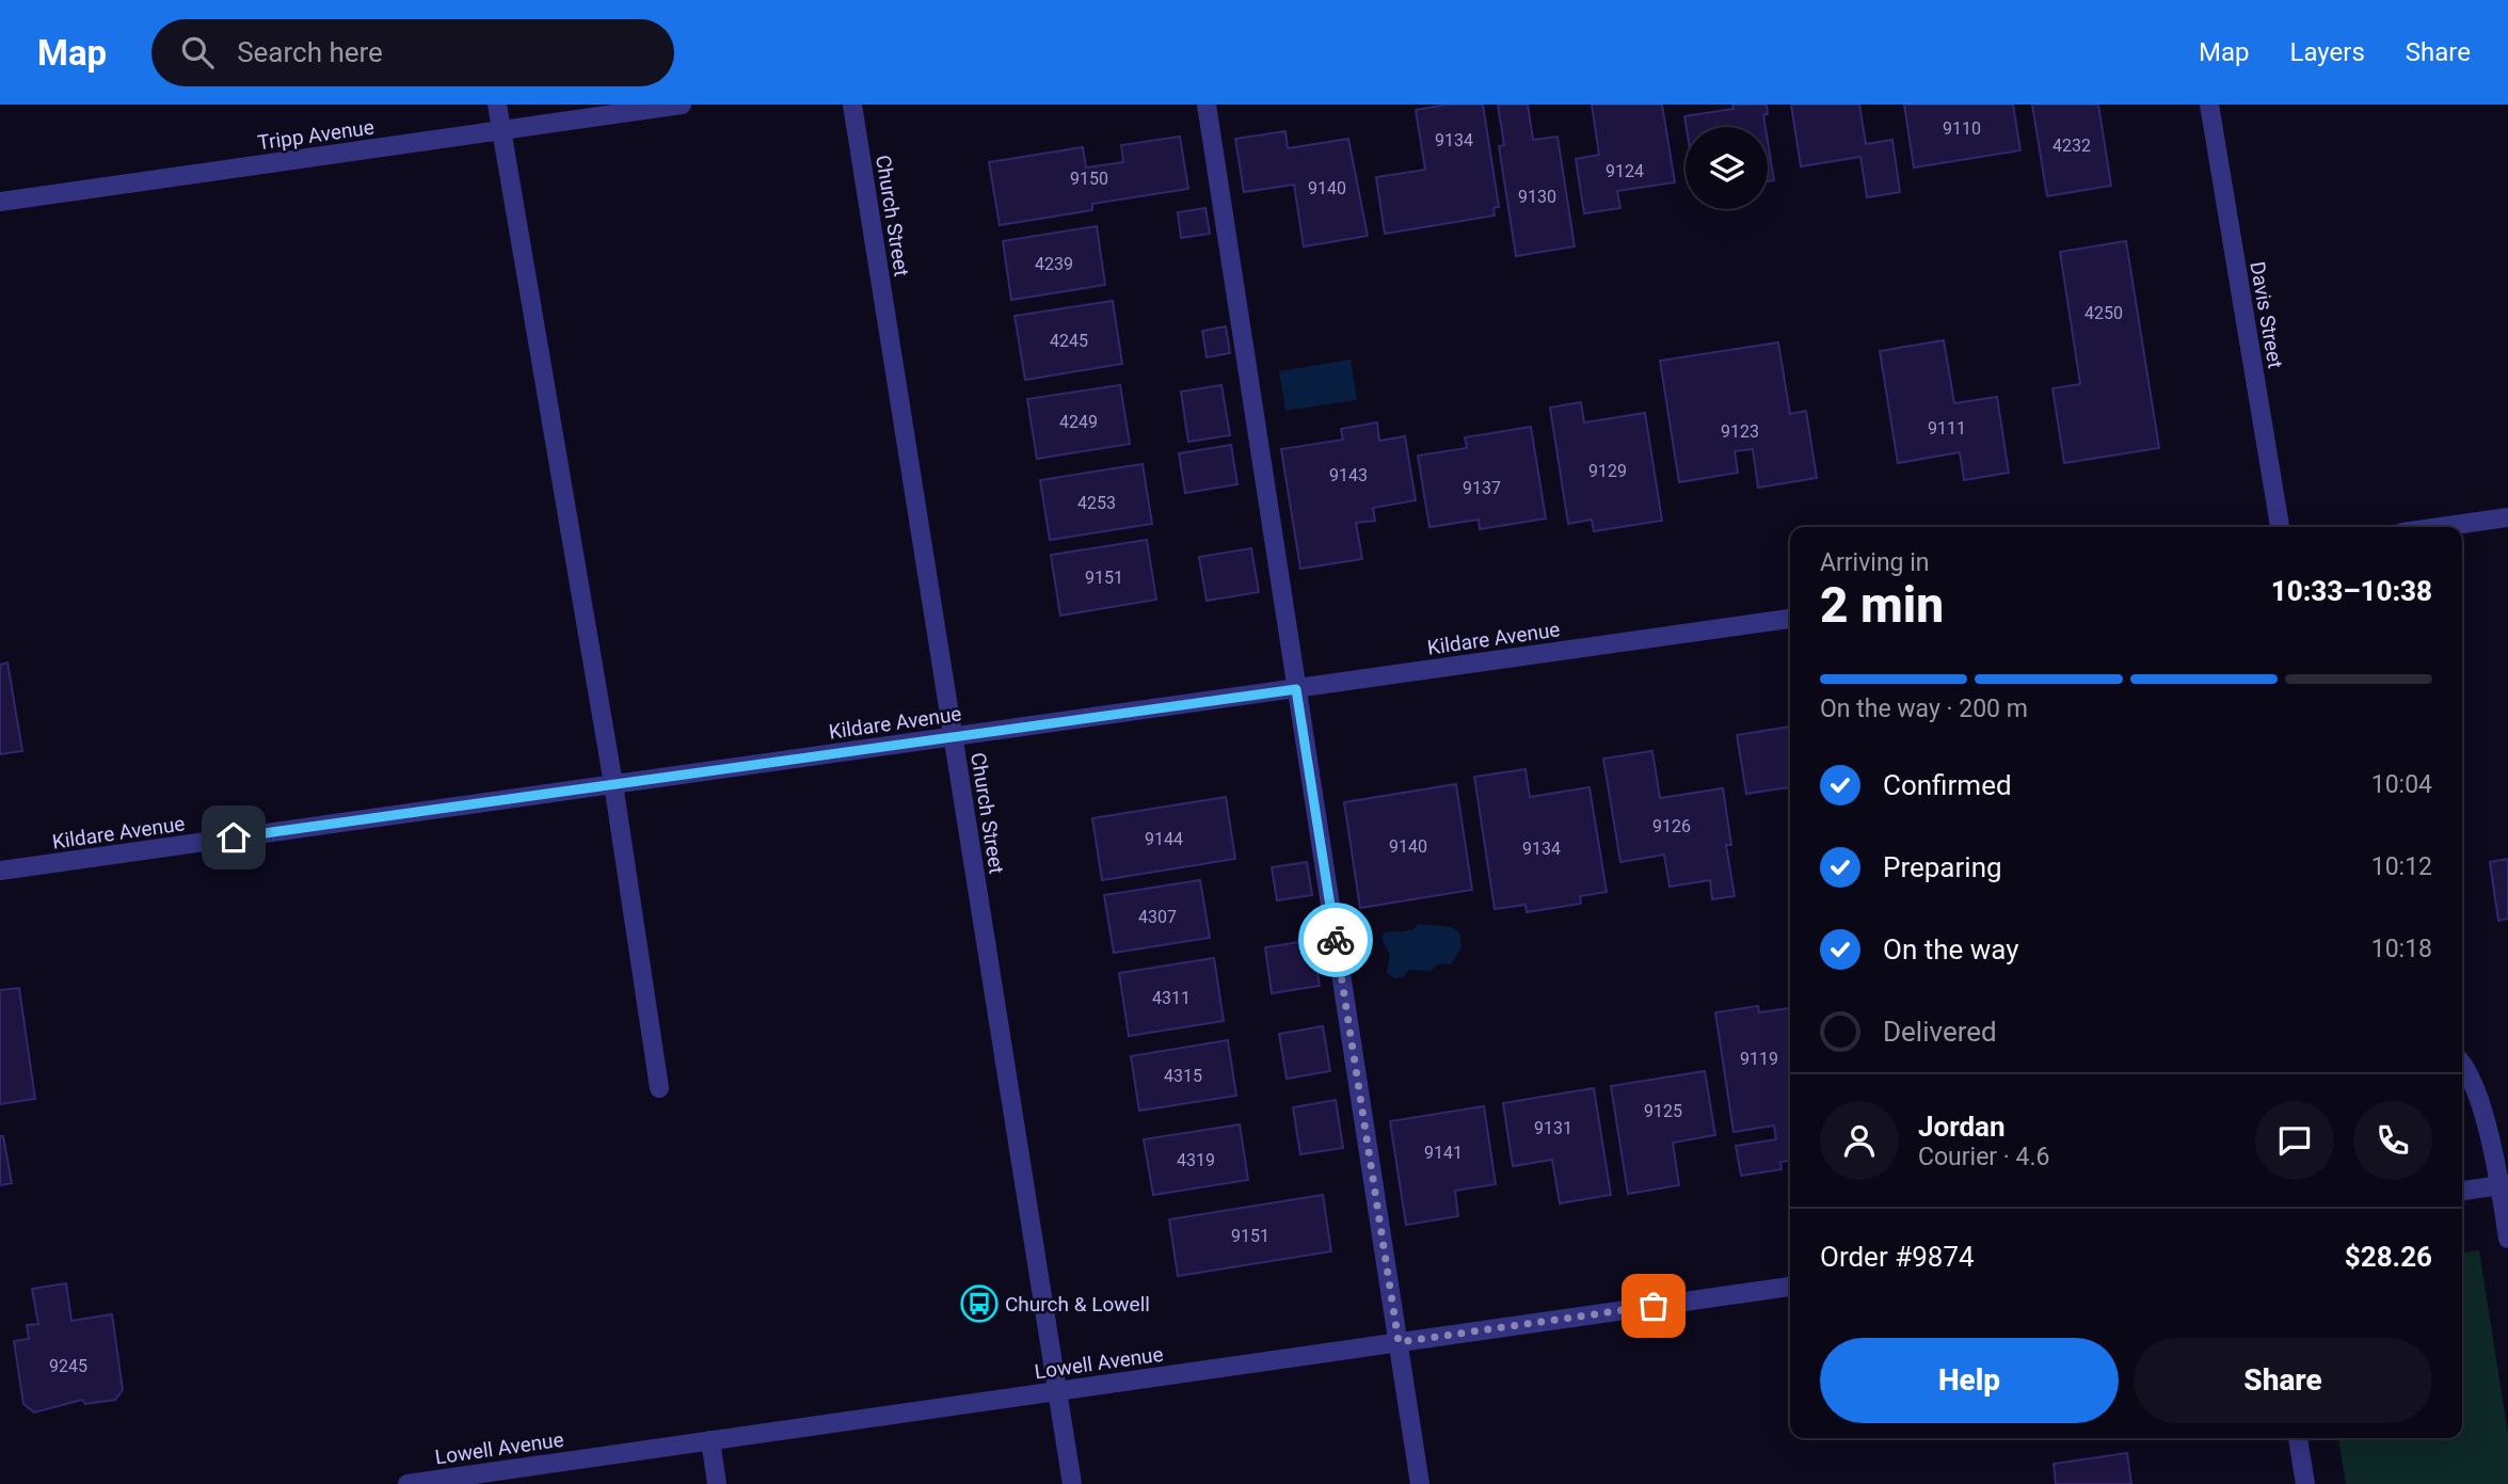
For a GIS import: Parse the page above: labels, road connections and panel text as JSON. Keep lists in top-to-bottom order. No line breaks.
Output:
{"streets":{"street":["Tripp Avenue","Church Street","Davis Street","Kildare Avenue","Lowell Avenue"]},"crossings":[["Church Street","Kildare Avenue"],["Church Street","Lowell Avenue"]],"places":{"bus stop":["Church & Lowell"]},"house_numbers":["9110","9134","4232","9124","9150","9140","9130","4239","4250","4245","4249","9111","9123","9129","9143","9137","4253","9151","9126","9144","9140","9134","4307","4311","9119","4315","9125","9131","9141","4319","9151","9245"],"page":{"header":"Map","search":"Search here","nav":["Map","Layers","Share"],"heading":["2 min","Arriving in","10:33–10:38"],"panel":["Jordan","Courier · 4.6","Order #9874","$28.26"],"bar":"On the way · 200 m","list":[["Confirmed","10:04"],["Preparing","10:12"],["On the way","10:18"],"Delivered"],"buttons":["Help","Share"]}}
